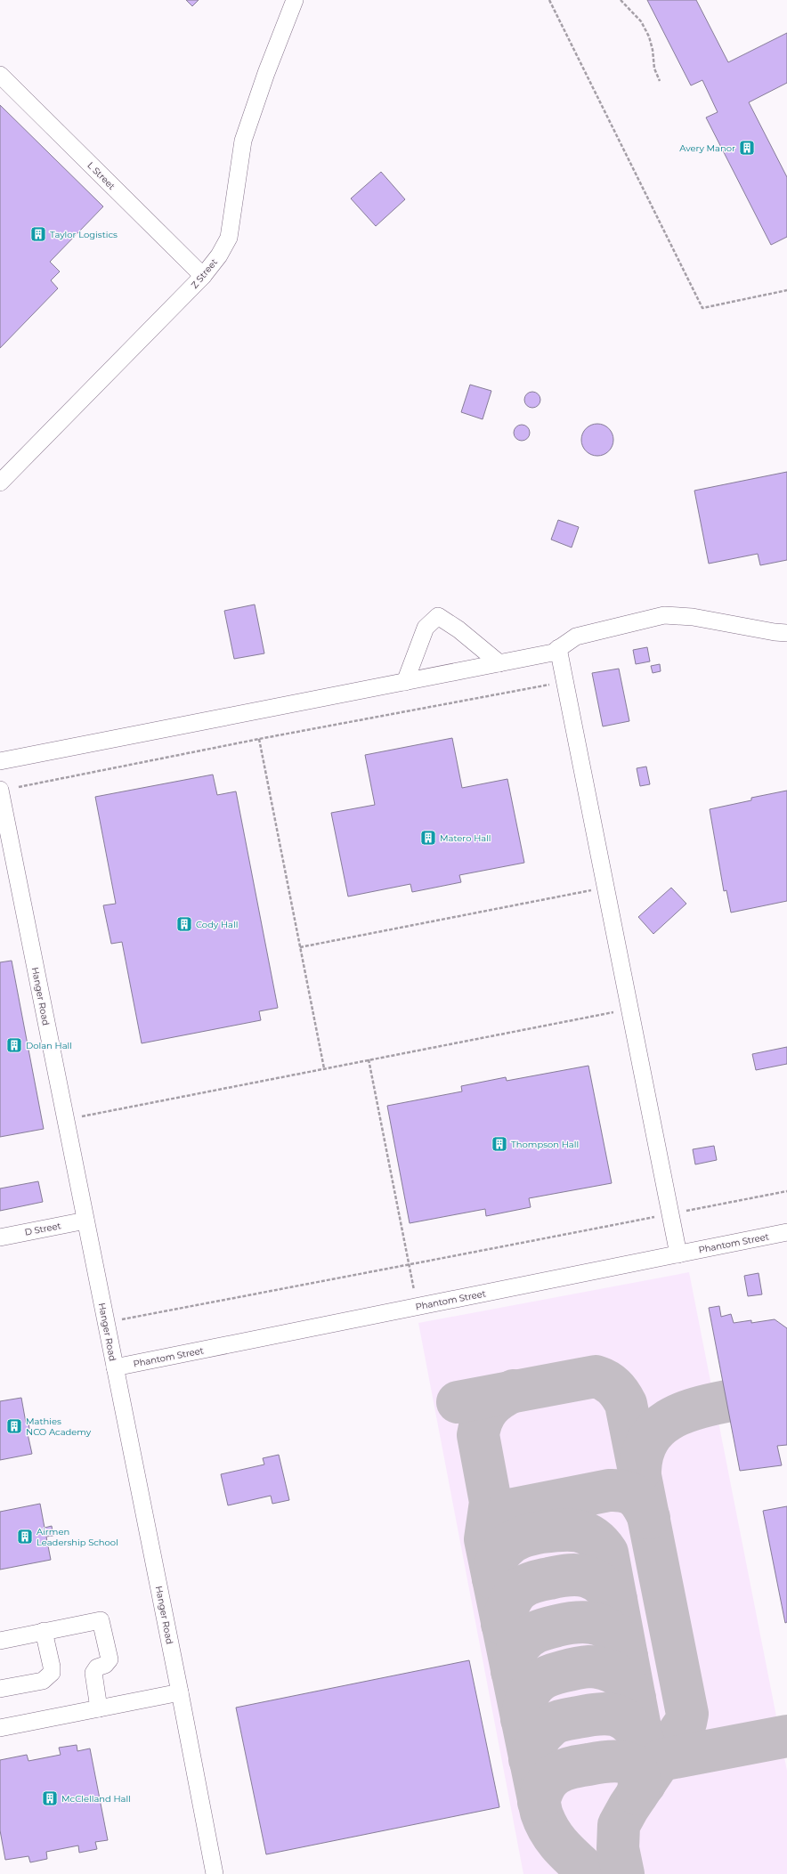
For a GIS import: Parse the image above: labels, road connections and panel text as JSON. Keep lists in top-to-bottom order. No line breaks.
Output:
{"streets":{"street":["L Street","Z Street","Hanger Road","D Street","Phantom Street"]},"crossings":[["L Street","Z Street"],["Hanger Road","D Street"],["Hanger Road","Phantom Street"]],"places":{"building":["Avery Manor","Taylor Logistics","Matero Hall","Cody Hall","Dolan Hall","Thompson Hall","Mathies NCO Academy","Airmen Leadership School","McClelland Hall"]}}
